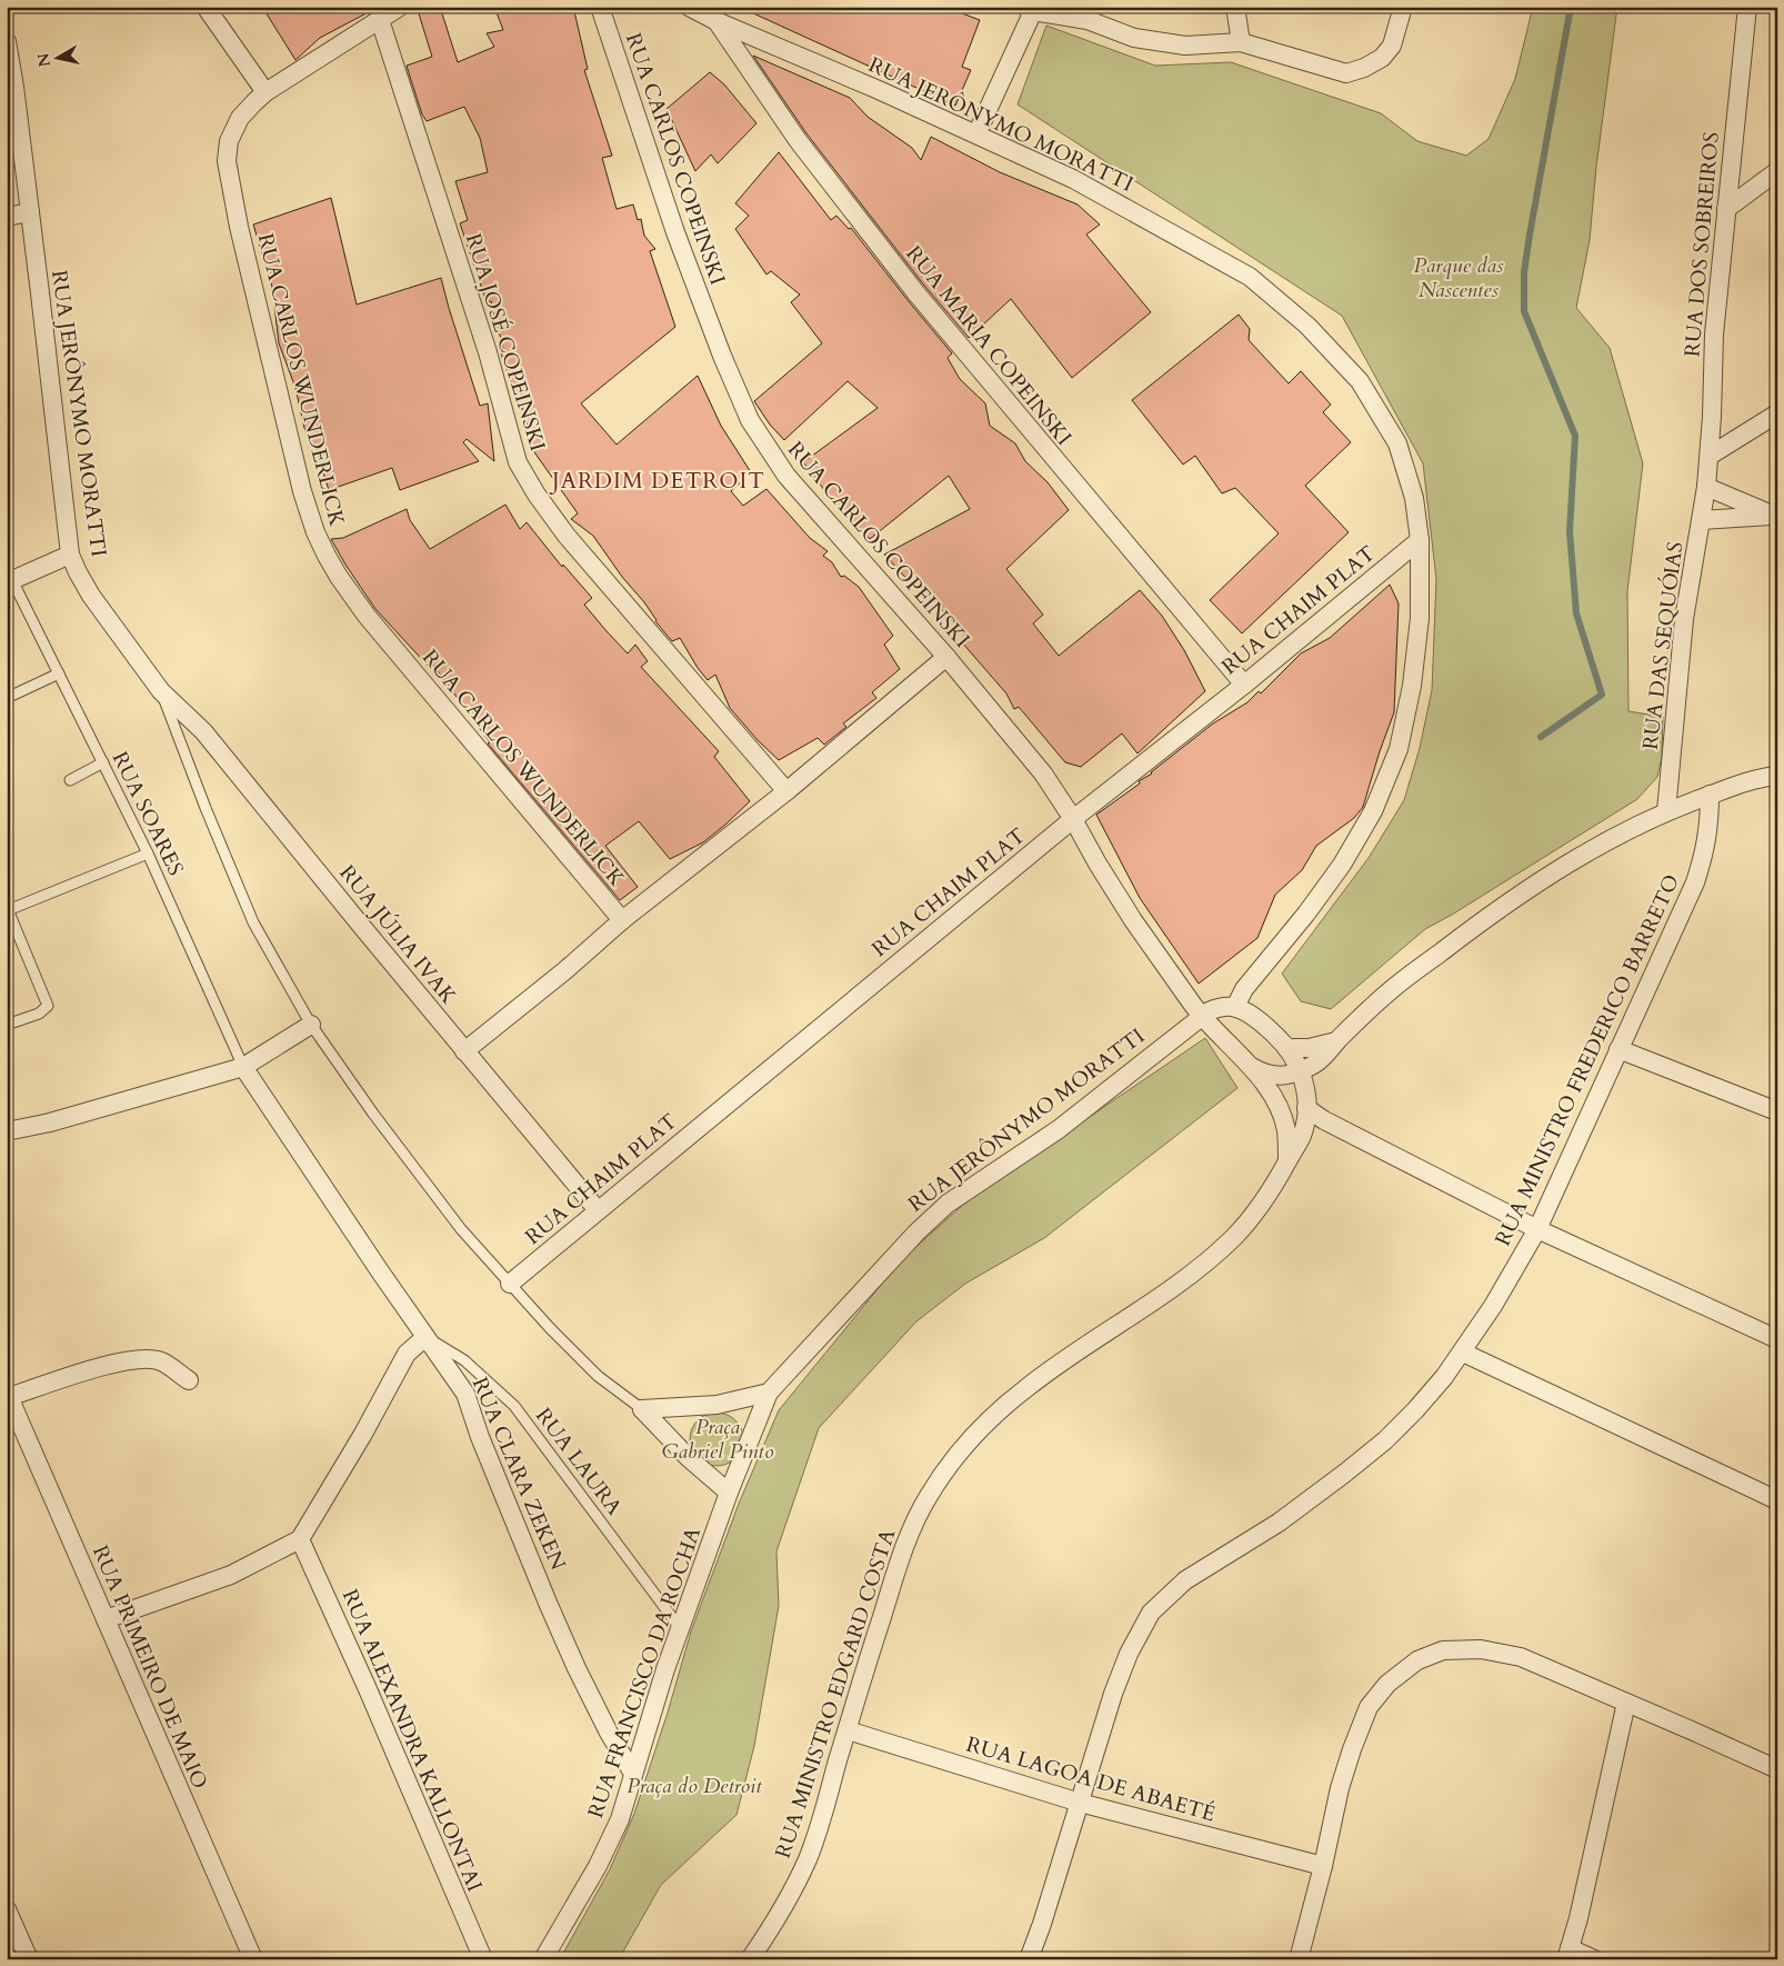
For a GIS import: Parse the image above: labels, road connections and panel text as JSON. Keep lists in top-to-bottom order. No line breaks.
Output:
{"streets":{"street":["RUA JERÔNYMO MORATTI","RUA CARLOS COPEINSKI","RUA DOS SOBREIROS","RUA JOSÉ COPEINSKI","RUA MARIA COPEINSKI","RUA CARLOS WUNDERLICK","RUA CHAIM PLAT","RUA DAS SEQUÓIAS","RUA JÚLIA IVAK","RUA MINISTRO FREDERICO BARRETO","RUA CLARA ZEKEN","RUA PRIMEIRO DE MAIO","RUA FRANCISCO DA ROCHA","RUA MINISTRO EDGARD COSTA","RUA ALEXANDRA KALLONTAI","RUA LAGOA DE ABAETÉ"],"lane":["RUA SOARES","RUA LAURA"]},"crossings":[["RUA JERÔNYMO MORATTI","RUA CARLOS COPEINSKI"],["RUA JERÔNYMO MORATTI","RUA MARIA COPEINSKI"],["RUA JERÔNYMO MORATTI","RUA CHAIM PLAT"],["RUA JERÔNYMO MORATTI","RUA JÚLIA IVAK"],["RUA JERÔNYMO MORATTI","RUA FRANCISCO DA ROCHA"],["RUA CARLOS COPEINSKI","RUA CHAIM PLAT"],["RUA CARLOS COPEINSKI","RUA MINISTRO EDGARD COSTA"],["RUA DOS SOBREIROS","RUA DAS SEQUÓIAS"],["RUA JOSÉ COPEINSKI","RUA CARLOS WUNDERLICK"],["RUA MARIA COPEINSKI","RUA CHAIM PLAT"],["RUA CHAIM PLAT","RUA JÚLIA IVAK"],["RUA SOARES","RUA CLARA ZEKEN"],["RUA MINISTRO FREDERICO BARRETO","RUA LAGOA DE ABAETÉ"],["RUA LAURA","RUA CLARA ZEKEN"],["RUA LAURA","RUA FRANCISCO DA ROCHA"],["RUA CLARA ZEKEN","RUA FRANCISCO DA ROCHA"],["RUA MINISTRO EDGARD COSTA","RUA LAGOA DE ABAETÉ"]],"districts":["JARDIM DETROIT"],"parks":["Parque das Nascentes","Praça Gabriel Pinto","Praça do Detroit"],"north":"left"}
